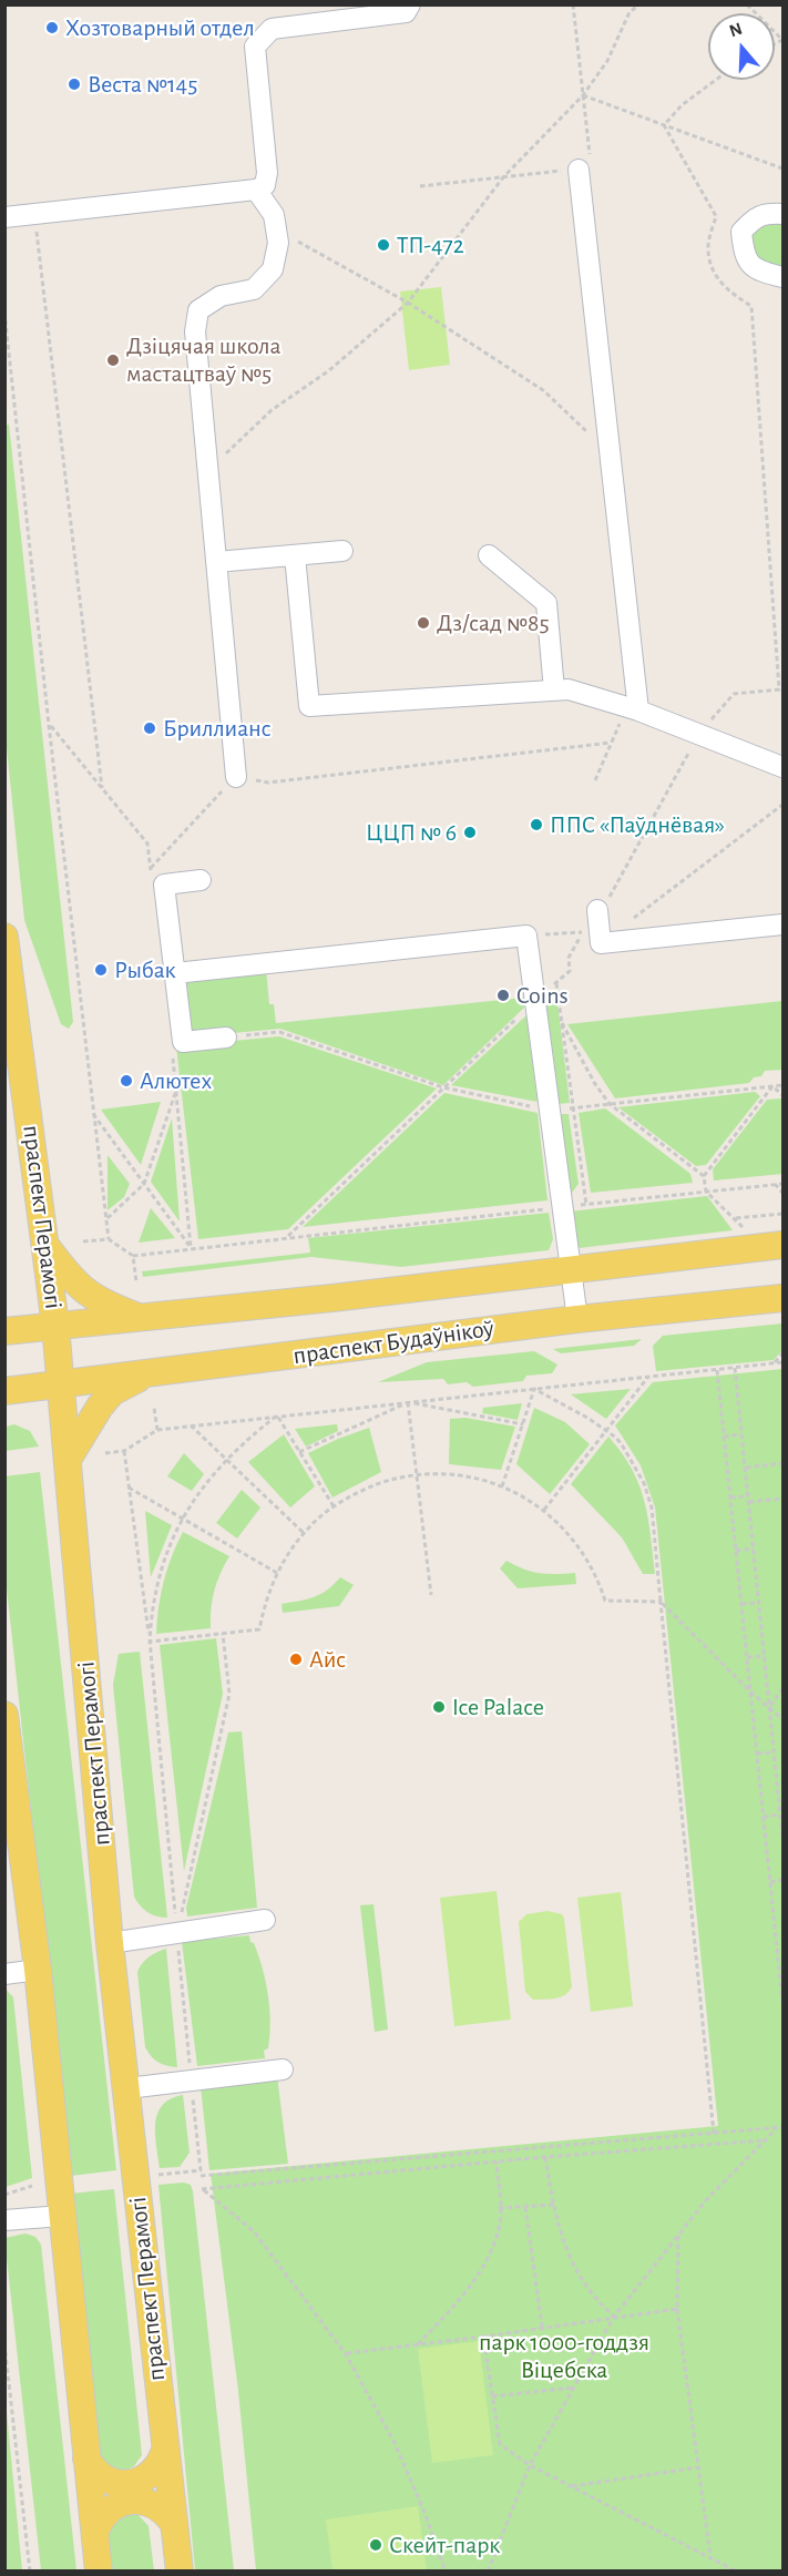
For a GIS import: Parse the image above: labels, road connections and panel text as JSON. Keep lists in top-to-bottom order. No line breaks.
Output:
{"streets":{"main road":["праспект Перамогі","праспект Будаўнікоў"]},"crossings":[["праспект Перамогі","праспект Будаўнікоў"]],"parks":["парк 1000-годдзя Віцебска"],"places":["Хозтоварный отдел","Веста №145","ТП-472","Дзіцячая школа мастацтваў №5","Дз/сад №85","Бриллианс","ППС «Паўднёвая»","ЦЦП № 6","Рыбак","Coins","Алютех","Айс","Ice Palace","Скейт-парк"],"north":"top"}
